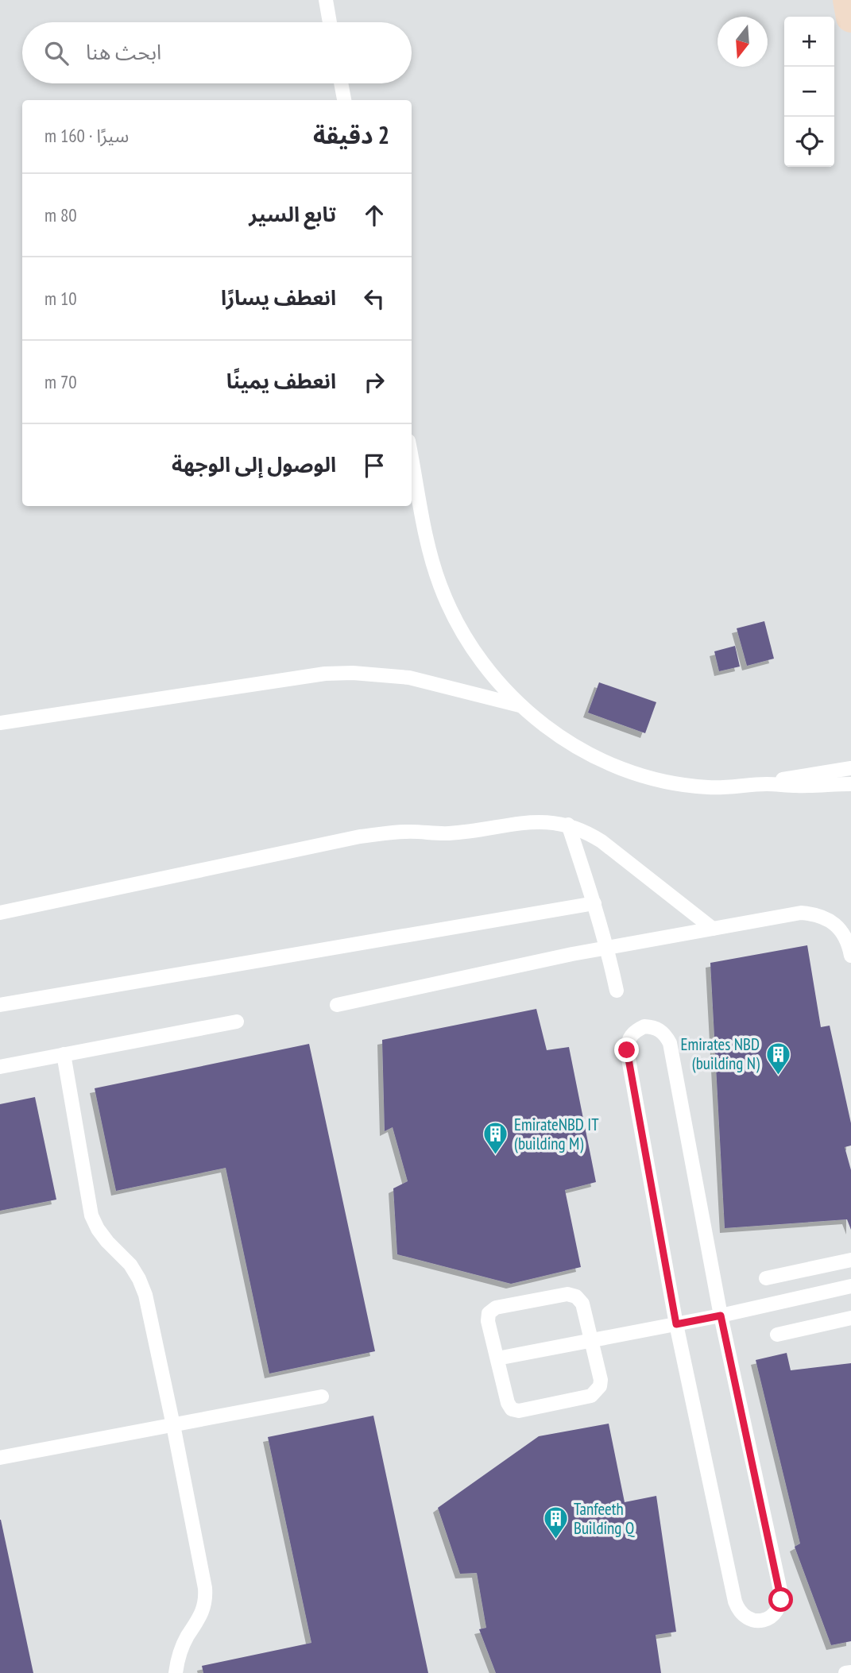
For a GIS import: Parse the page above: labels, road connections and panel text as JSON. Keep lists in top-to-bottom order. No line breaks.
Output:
{"places":{"building":["Emirates NBD (building N)","EmirateNBD IT (building M)","Tanfeeth Building Q"]},"north":"bottom","page":{"map_buttons":["+","−"],"search":"ابحث هنا","heading":["2 دقيقة","سيرًا · 160 m"],"list":[["تابع السير","80 m"],["انعطف يسارًا","10 m"],["انعطف يمينًا","70 m"],"الوصول إلى الوجهة"]}}
